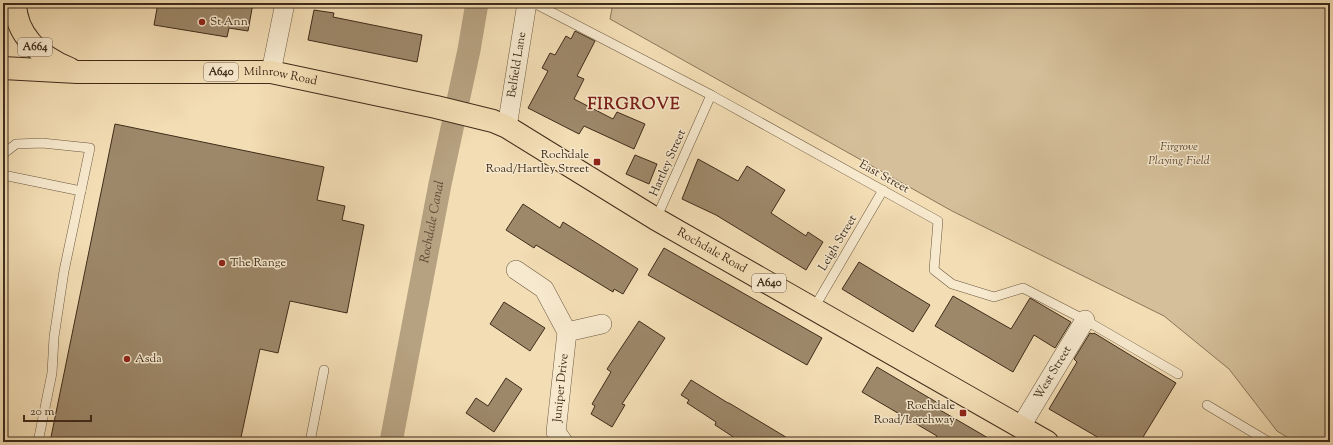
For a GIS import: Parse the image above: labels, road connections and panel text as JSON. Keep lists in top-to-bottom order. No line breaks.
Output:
{"streets":{"main road":["A664","A640","Milnrow Road","Rochdale Road"],"street":["Belfield Lane","West Street","Juniper Drive"],"lane":["Hartley Street","East Street","Leigh Street"]},"crossings":[["A664","Milnrow Road"],["Belfield Lane","Rochdale Road"],["Milnrow Road","Rochdale Road"],["Hartley Street","East Street"],["Hartley Street","Rochdale Road"],["East Street","Leigh Street"],["East Street","West Street"],["Leigh Street","Rochdale Road"],["Rochdale Road","West Street"]],"districts":["FIRGROVE"],"water":["Rochdale Canal"],"parks":["Firgrove Playing Field"],"places":{"other":["St Ann","The Range","Asda"],"transit":["Rochdale Road/Hartley Street","Rochdale Road/Larchway"]},"scale_bar":"20 m"}
